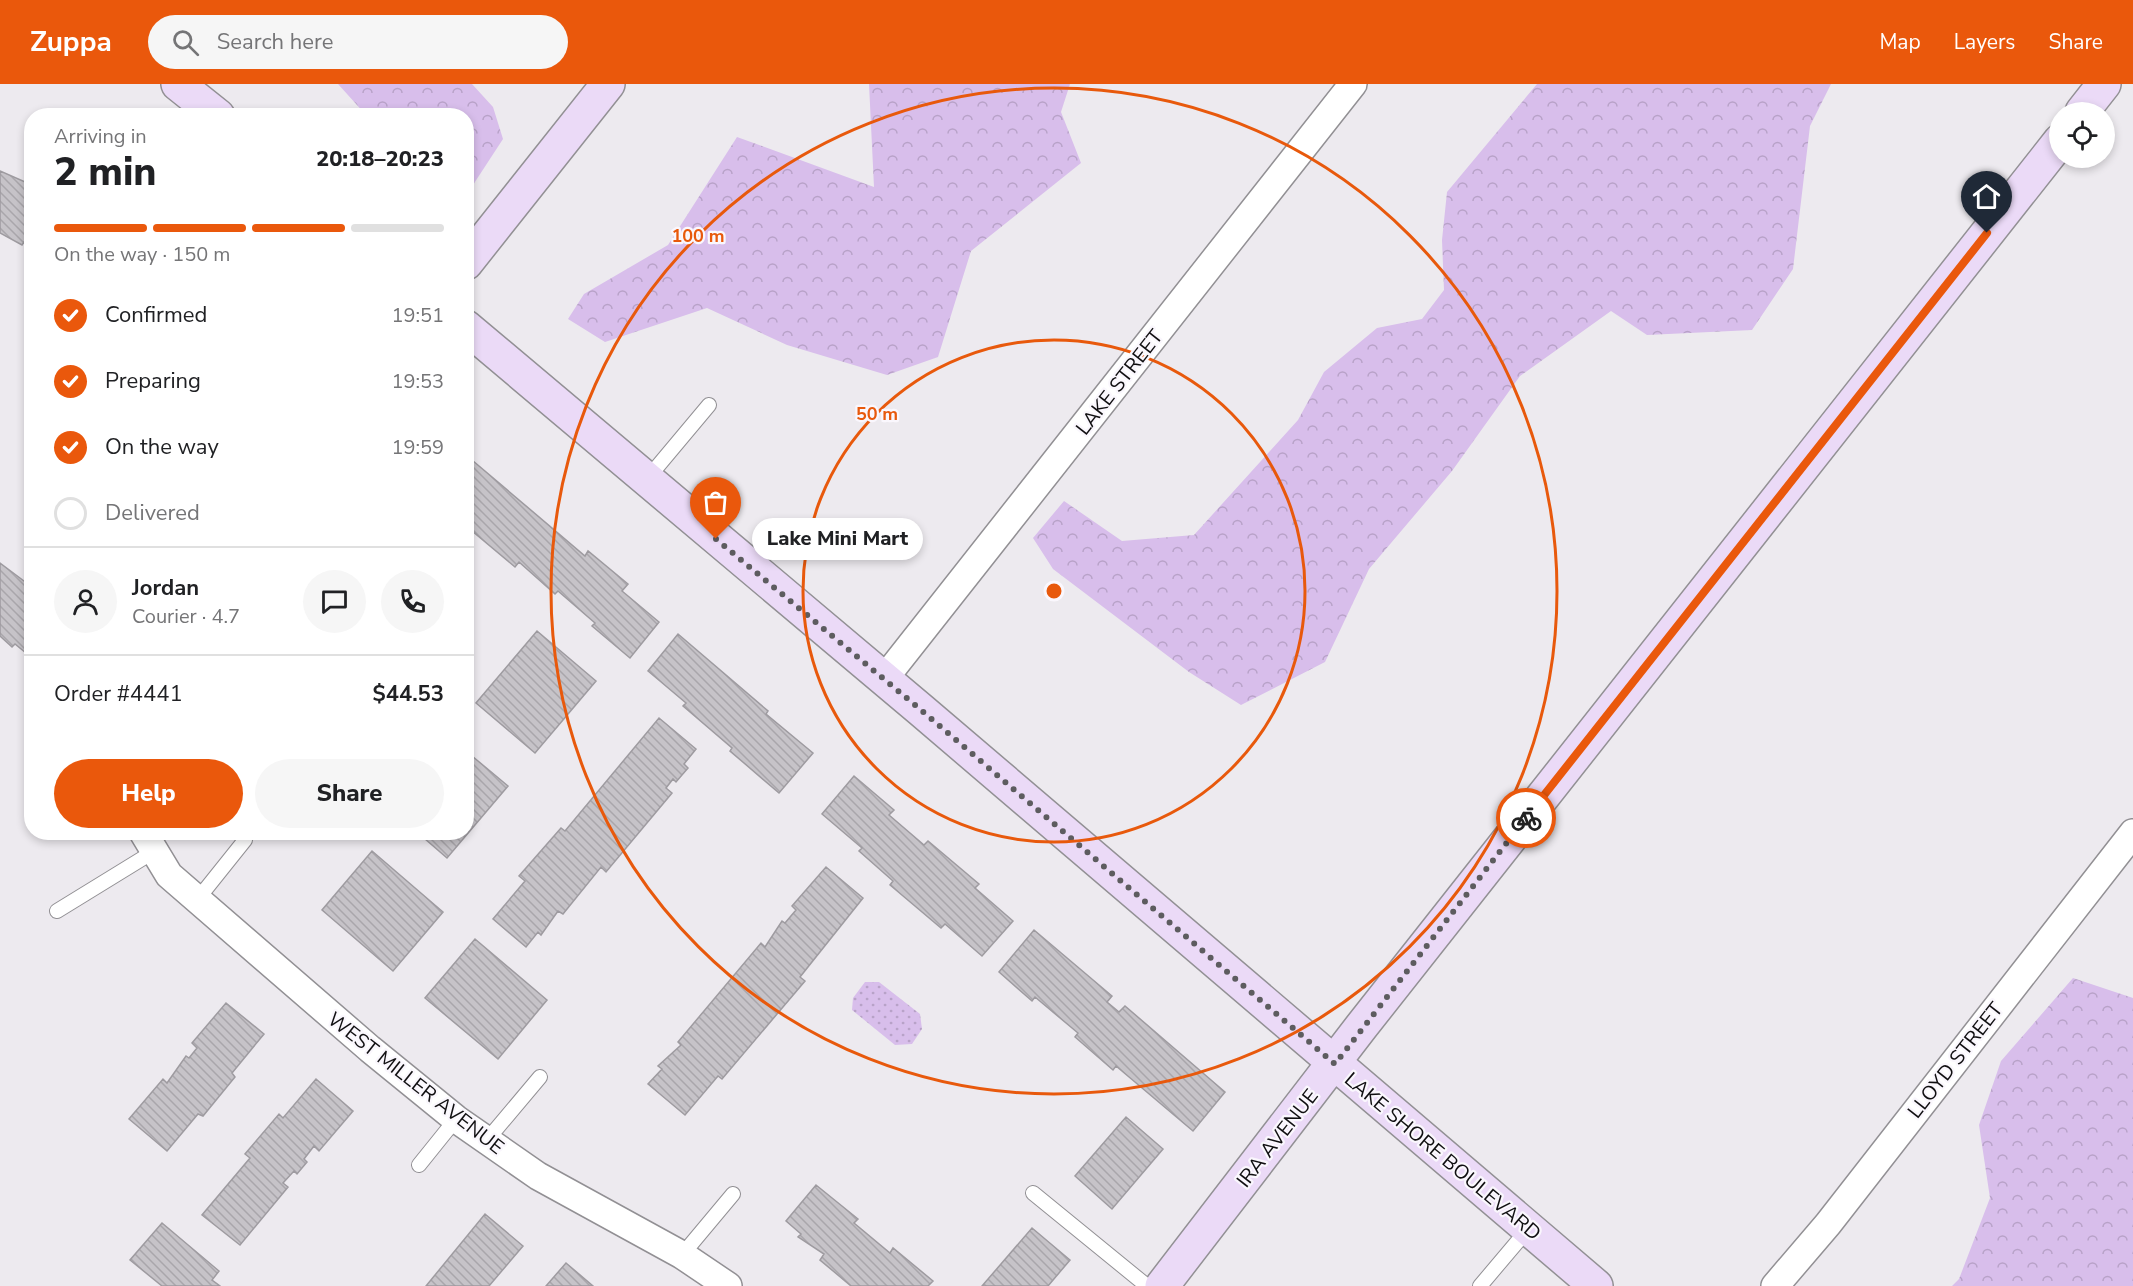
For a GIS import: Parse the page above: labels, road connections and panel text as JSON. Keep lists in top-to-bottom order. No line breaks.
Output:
{"streets":{"street":["LAKE STREET","LLOYD STREET","WEST MILLER AVENUE","IRA AVENUE","LAKE SHORE BOULEVARD"]},"crossings":[["LAKE STREET","LAKE SHORE BOULEVARD"],["IRA AVENUE","LAKE SHORE BOULEVARD"]],"places":["Lake Mini Mart"],"page":{"header":"Zuppa","search":"Search here","nav":["Map","Layers","Share"],"heading":["2 min","Arriving in","20:18–20:23"],"panel":["Jordan","Courier · 4.7","Order #4441","$44.53"],"bar":"On the way · 150 m","list":[["Confirmed","19:51"],["Preparing","19:53"],["On the way","19:59"],"Delivered"],"bubble":"Lake Mini Mart","buttons":["Help","Share"]},"rings":["100 m","50 m"]}
